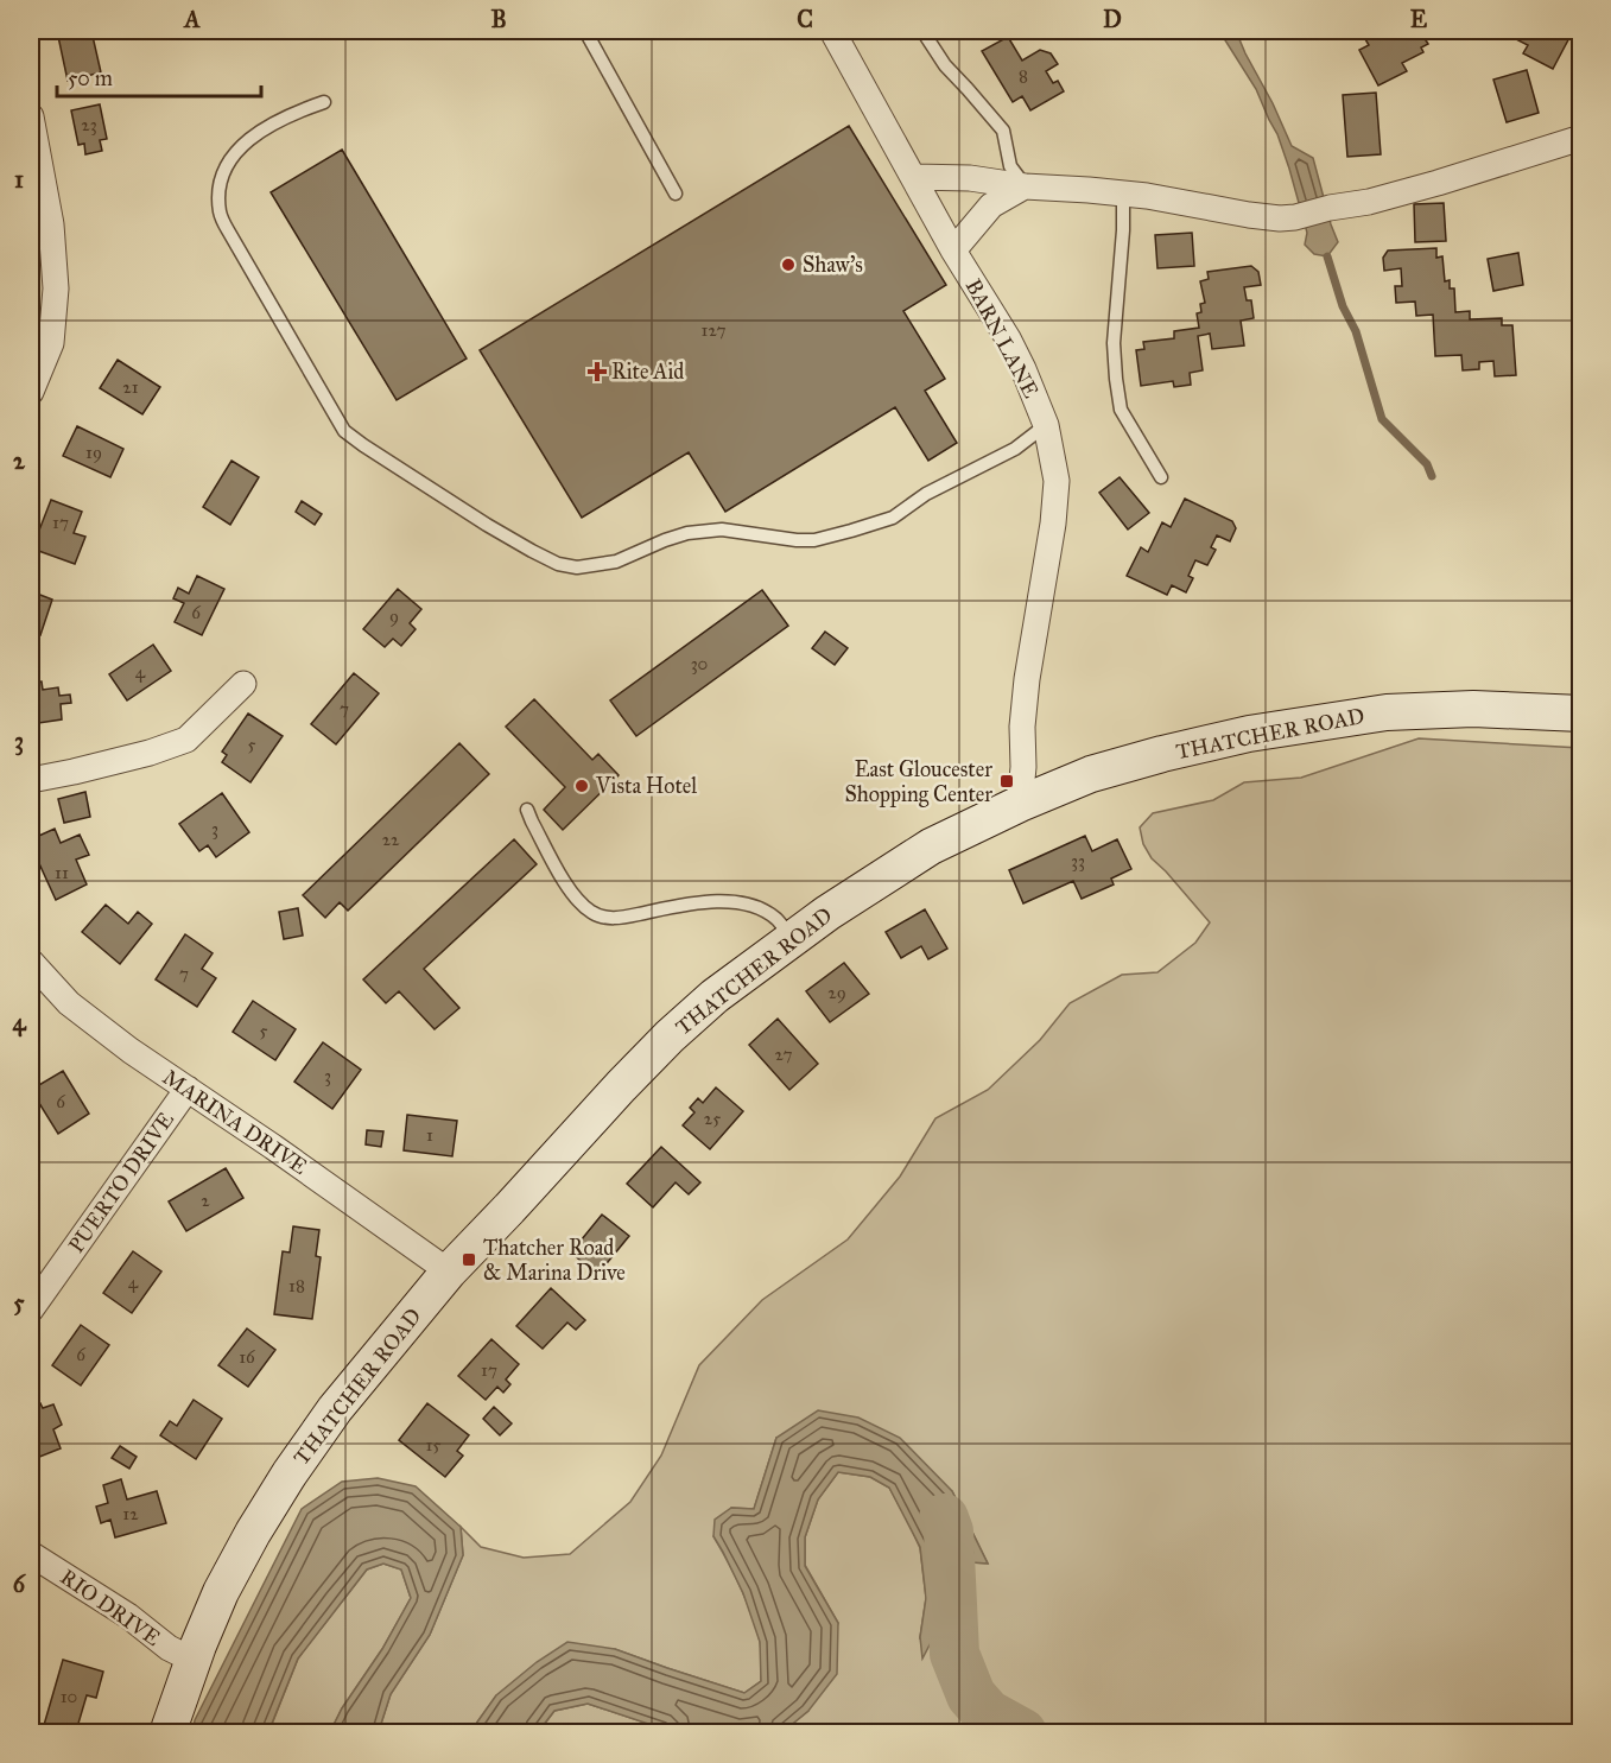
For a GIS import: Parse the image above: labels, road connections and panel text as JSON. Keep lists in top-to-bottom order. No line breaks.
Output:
{"streets":{"main road":["THATCHER ROAD"],"street":["BARN LANE","MARINA DRIVE","PUERTO DRIVE","RIO DRIVE"]},"crossings":[["BARN LANE","THATCHER ROAD"],["THATCHER ROAD","MARINA DRIVE"],["THATCHER ROAD","RIO DRIVE"],["MARINA DRIVE","PUERTO DRIVE"]],"places":{"other":["Shaw's","Vista Hotel"],"health":["Rite Aid"],"transit":["East Gloucester Shopping Center","Thatcher Road & Marina Drive"]},"house_numbers":["8","23","127","21","19","17","6","9","30","4","7","5","3","22","33","11","7","29","5","27","3","6","25","1","2","4","18","6","16","17","15","12","10"],"scale_bar":"50 m","grid":{"columns":["A","B","C","D","E"],"rows":["1","2","3","4","5","6"]}}
